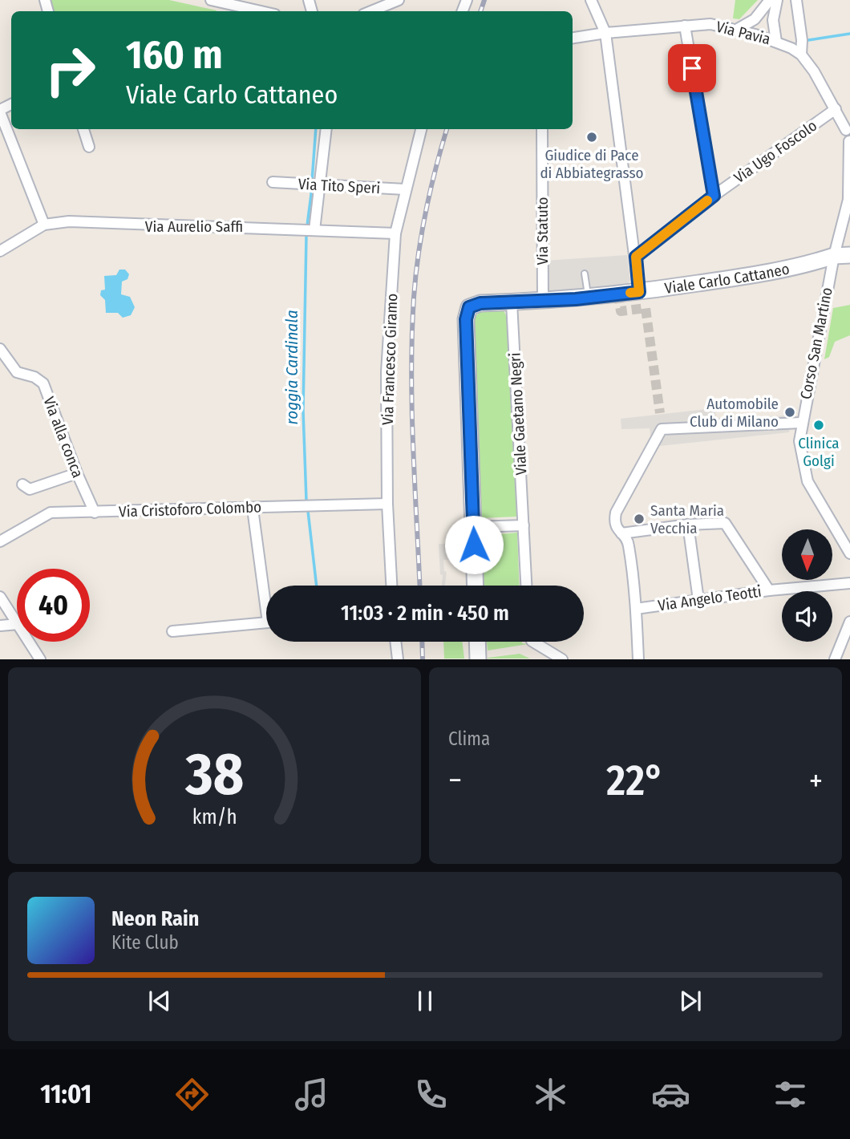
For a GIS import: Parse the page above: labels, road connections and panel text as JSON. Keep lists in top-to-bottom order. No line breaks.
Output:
{"streets":{"street":["Via Pavia","Via Ugo Foscolo","Via Tito Speri","Via Aurelio Saffi","Via Statuto","Viale Carlo Cattaneo","Corso San Martino","Via Francesco Giramo","Viale Gaetano Negri","Via alla conca","Via Cristoforo Colombo","Via Angelo Teotti"]},"crossings":[["Via Tito Speri","Via Francesco Giramo"],["Via Aurelio Saffi","Via Francesco Giramo"],["Via Statuto","Viale Carlo Cattaneo"],["Viale Carlo Cattaneo","Corso San Martino"],["Viale Carlo Cattaneo","Viale Gaetano Negri"],["Via Francesco Giramo","Via Cristoforo Colombo"],["Via alla conca","Via Cristoforo Colombo"]],"water":["roggia Cardinala"],"places":["Giudice di Pace di Abbiategrasso","Automobile Club di Milano","Clinica Golgi","Santa Maria Vecchia"],"north":"bottom","page":{"turn":["160 m","Viale Carlo Cattaneo"],"limit":"40","trip":"11:03 · 2 min · 450 m","tile":"Clima","heat":["−","22°","+"],"song":["Neon Rain","Kite Club"],"tabs":"11:01","gauge":["38","km/h"]}}
